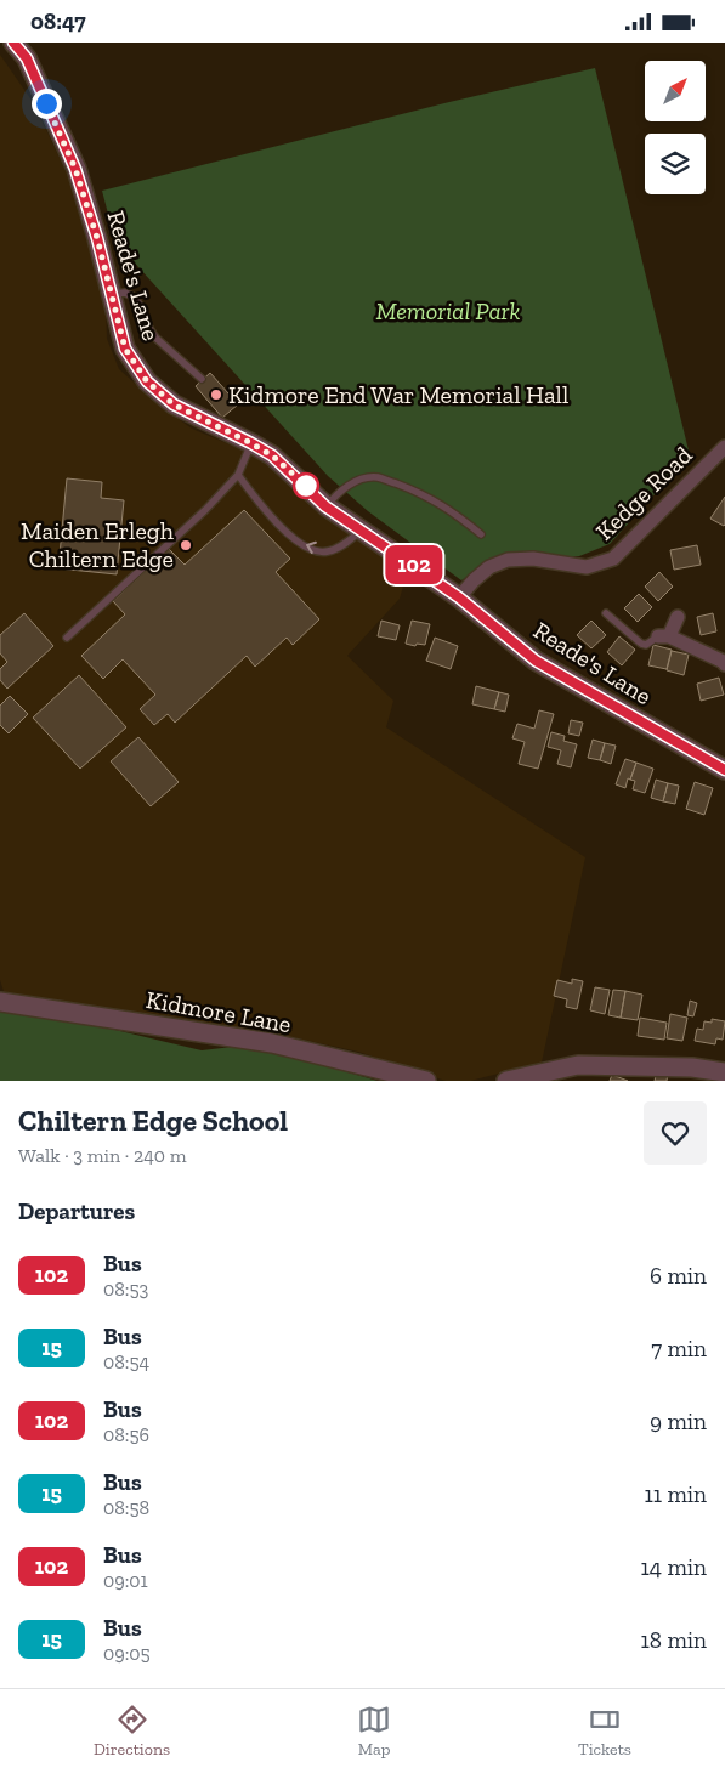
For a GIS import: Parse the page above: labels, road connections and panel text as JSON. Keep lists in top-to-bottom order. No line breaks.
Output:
{"streets":{"street":["Reade's Lane","Kedge Road","Kidmore Lane"]},"crossings":[["Reade's Lane","Kedge Road"]],"parks":["Memorial Park"],"places":["Kidmore End War Memorial Hall","Maiden Erlegh Chiltern Edge"],"lines":["bus line 102"],"north":"top right","page":{"status":"08:47","on_map":"102","heading":[["Chiltern Edge School","Walk · 3 min · 240 m"],"Departures"],"list":[{"mark":"102","name":"Bus","note":"08:53","value":"6 min"},{"mark":"15","name":"Bus","note":"08:54","value":"7 min"},{"mark":"102","name":"Bus","note":"08:56","value":"9 min"},{"mark":"15","name":"Bus","note":"08:58","value":"11 min"},{"mark":"102","name":"Bus","note":"09:01","value":"14 min"},{"mark":"15","name":"Bus","note":"09:05","value":"18 min"}],"tabs":["Directions","Map","Tickets"]}}
